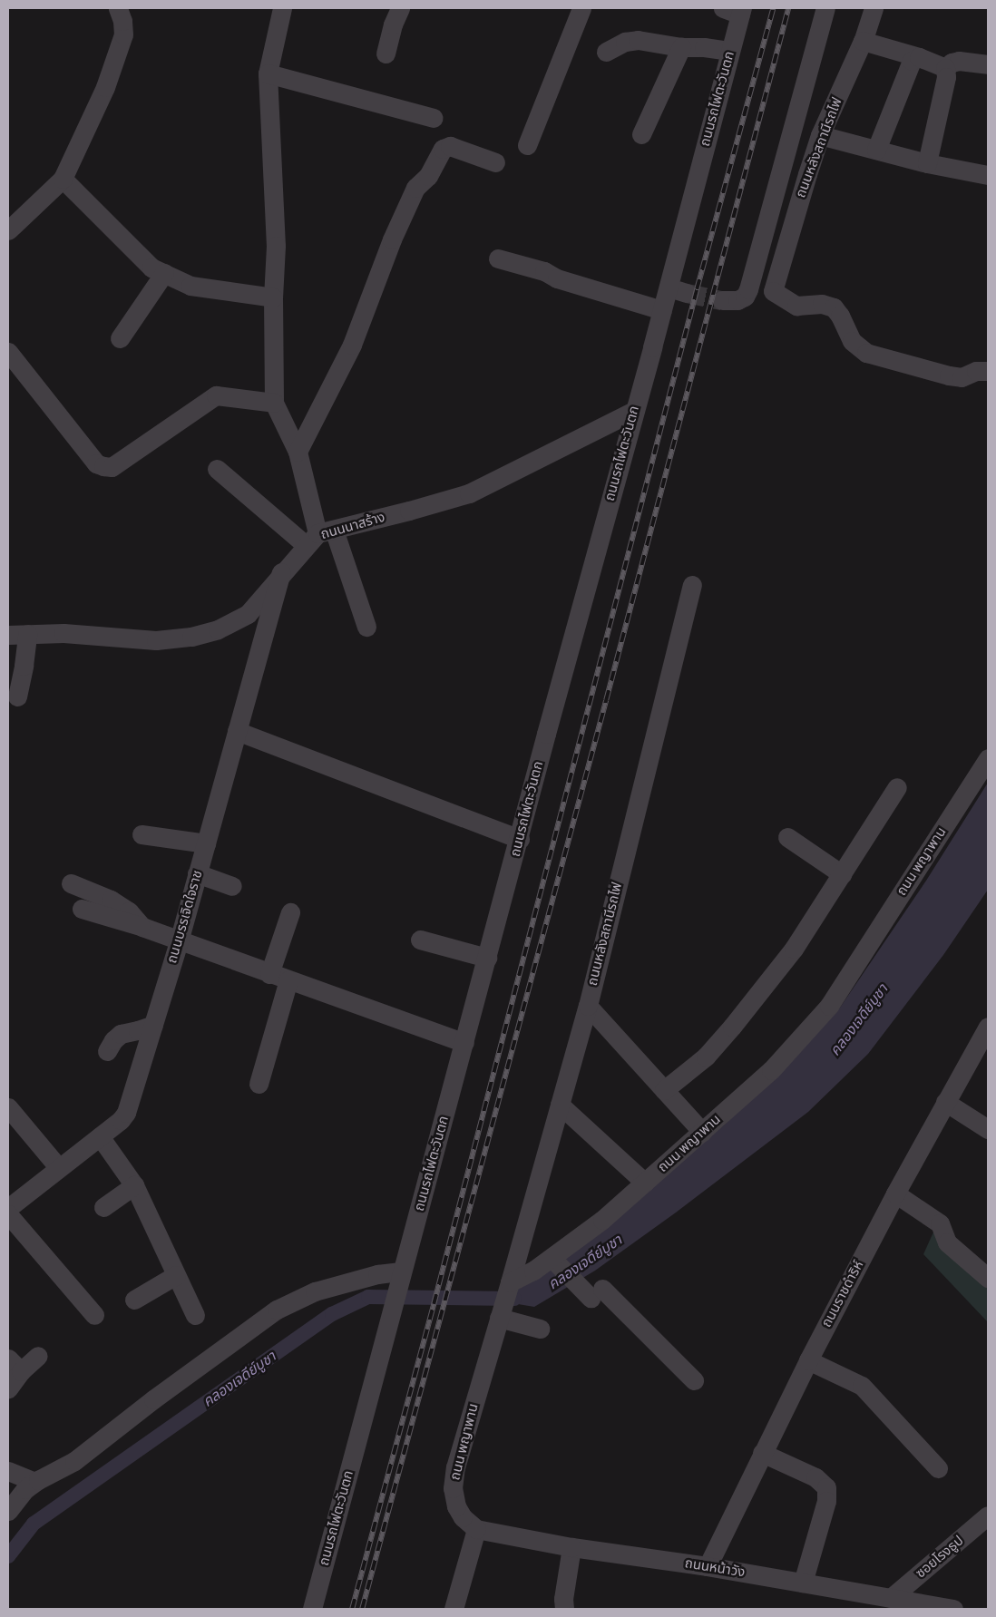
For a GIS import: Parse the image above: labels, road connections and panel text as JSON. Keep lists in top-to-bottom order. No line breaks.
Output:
{"streets":{"street":["ถนนรถไฟตะวันตก","ถนนหลังสถานีรถไฟ","ถนนนาสร้าง","ถนน พญาพาน","ถนนบรรเจิดใจราช","ถนนราชดำริห์","ซอยโรงธูป","ถนนหน้าวัง"]},"crossings":[["ถนนรถไฟตะวันตก","ถนนนาสร้าง"],["ถนนหลังสถานีรถไฟ","ถนน พญาพาน"],["ถนนนาสร้าง","ถนนบรรเจิดใจราช"],["ถนน พญาพาน","ถนนหน้าวัง"],["ถนนราชดำริห์","ถนนหน้าวัง"],["ซอยโรงธูป","ถนนหน้าวัง"]],"water":["คลองเจดีย์บูชา"]}
